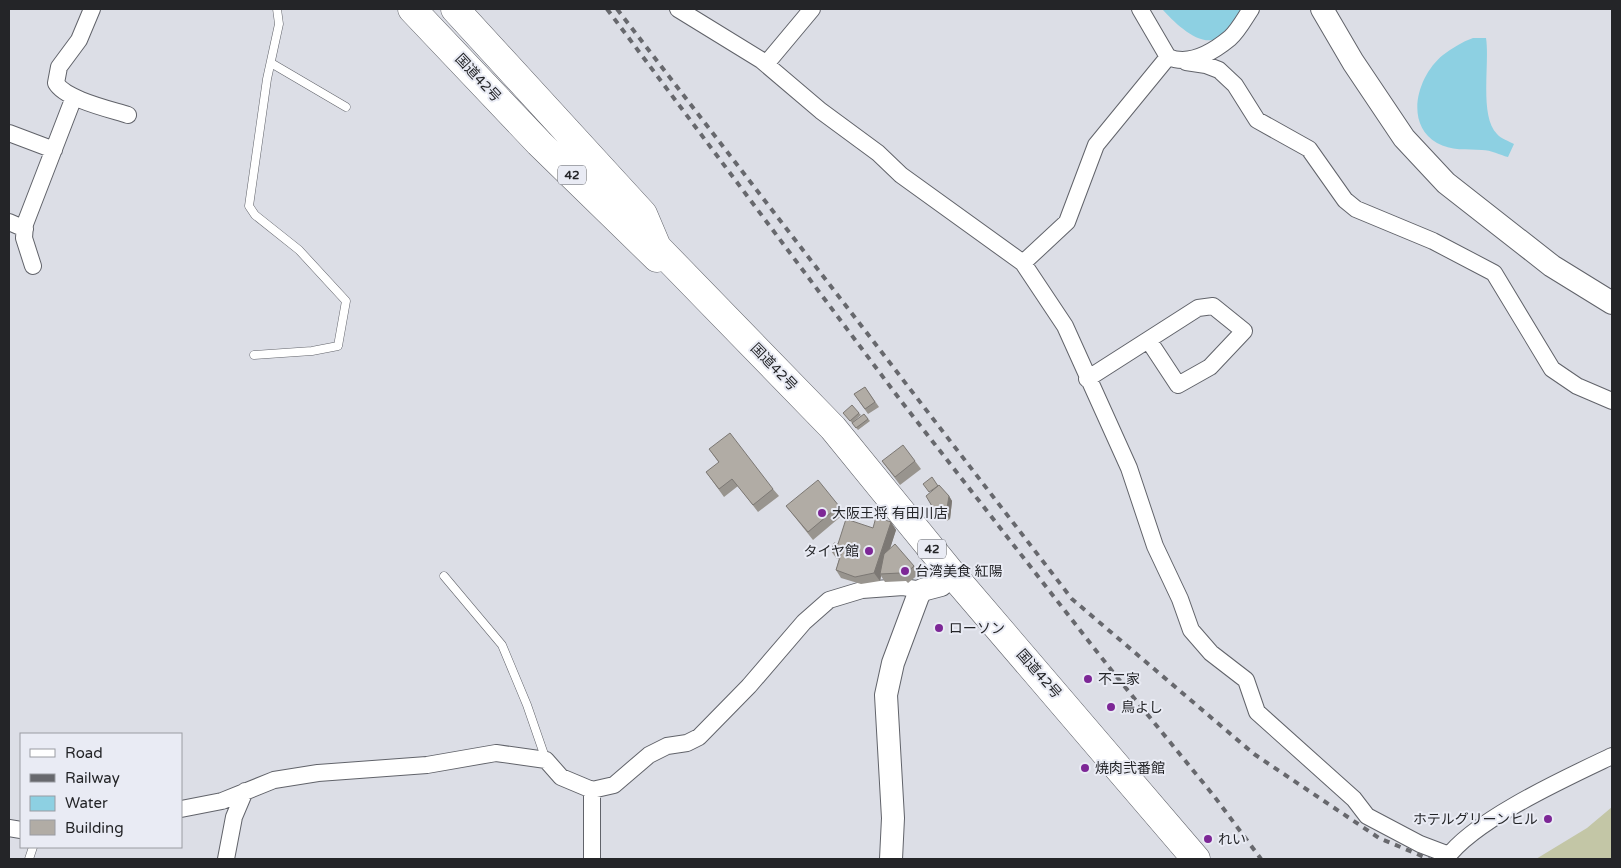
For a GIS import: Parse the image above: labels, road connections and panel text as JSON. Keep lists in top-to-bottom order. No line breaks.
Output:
{"streets":{"highway":["国道42号","42"]},"places":["大阪王将 有田川店","タイヤ館","台湾美食 紅陽","ローソン","不二家","鳥よし","焼肉弐番館","ホテルグリーンヒル","れい"],"legend":["Road","Railway","Water","Building"]}
